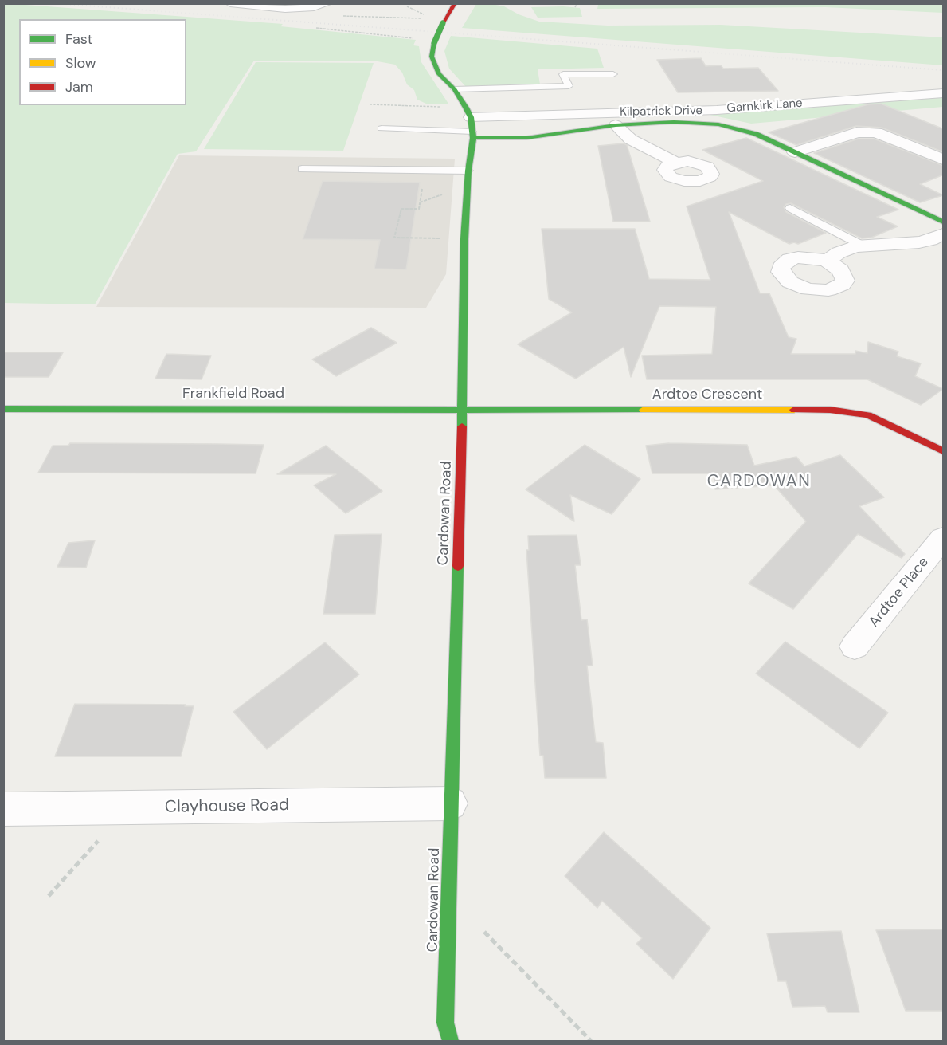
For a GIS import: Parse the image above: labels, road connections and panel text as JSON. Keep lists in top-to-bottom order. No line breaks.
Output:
{"streets":{"street":["Garnkirk Lane","Kilpatrick Drive","Frankfield Road","Ardtoe Crescent","Cardowan Road","Ardtoe Place","Clayhouse Road"]},"crossings":[["Garnkirk Lane","Cardowan Road"],["Kilpatrick Drive","Cardowan Road"],["Frankfield Road","Ardtoe Crescent"],["Frankfield Road","Cardowan Road"],["Ardtoe Crescent","Cardowan Road"],["Cardowan Road","Clayhouse Road"]],"districts":["CARDOWAN"],"legend":["Fast","Slow","Jam"]}
